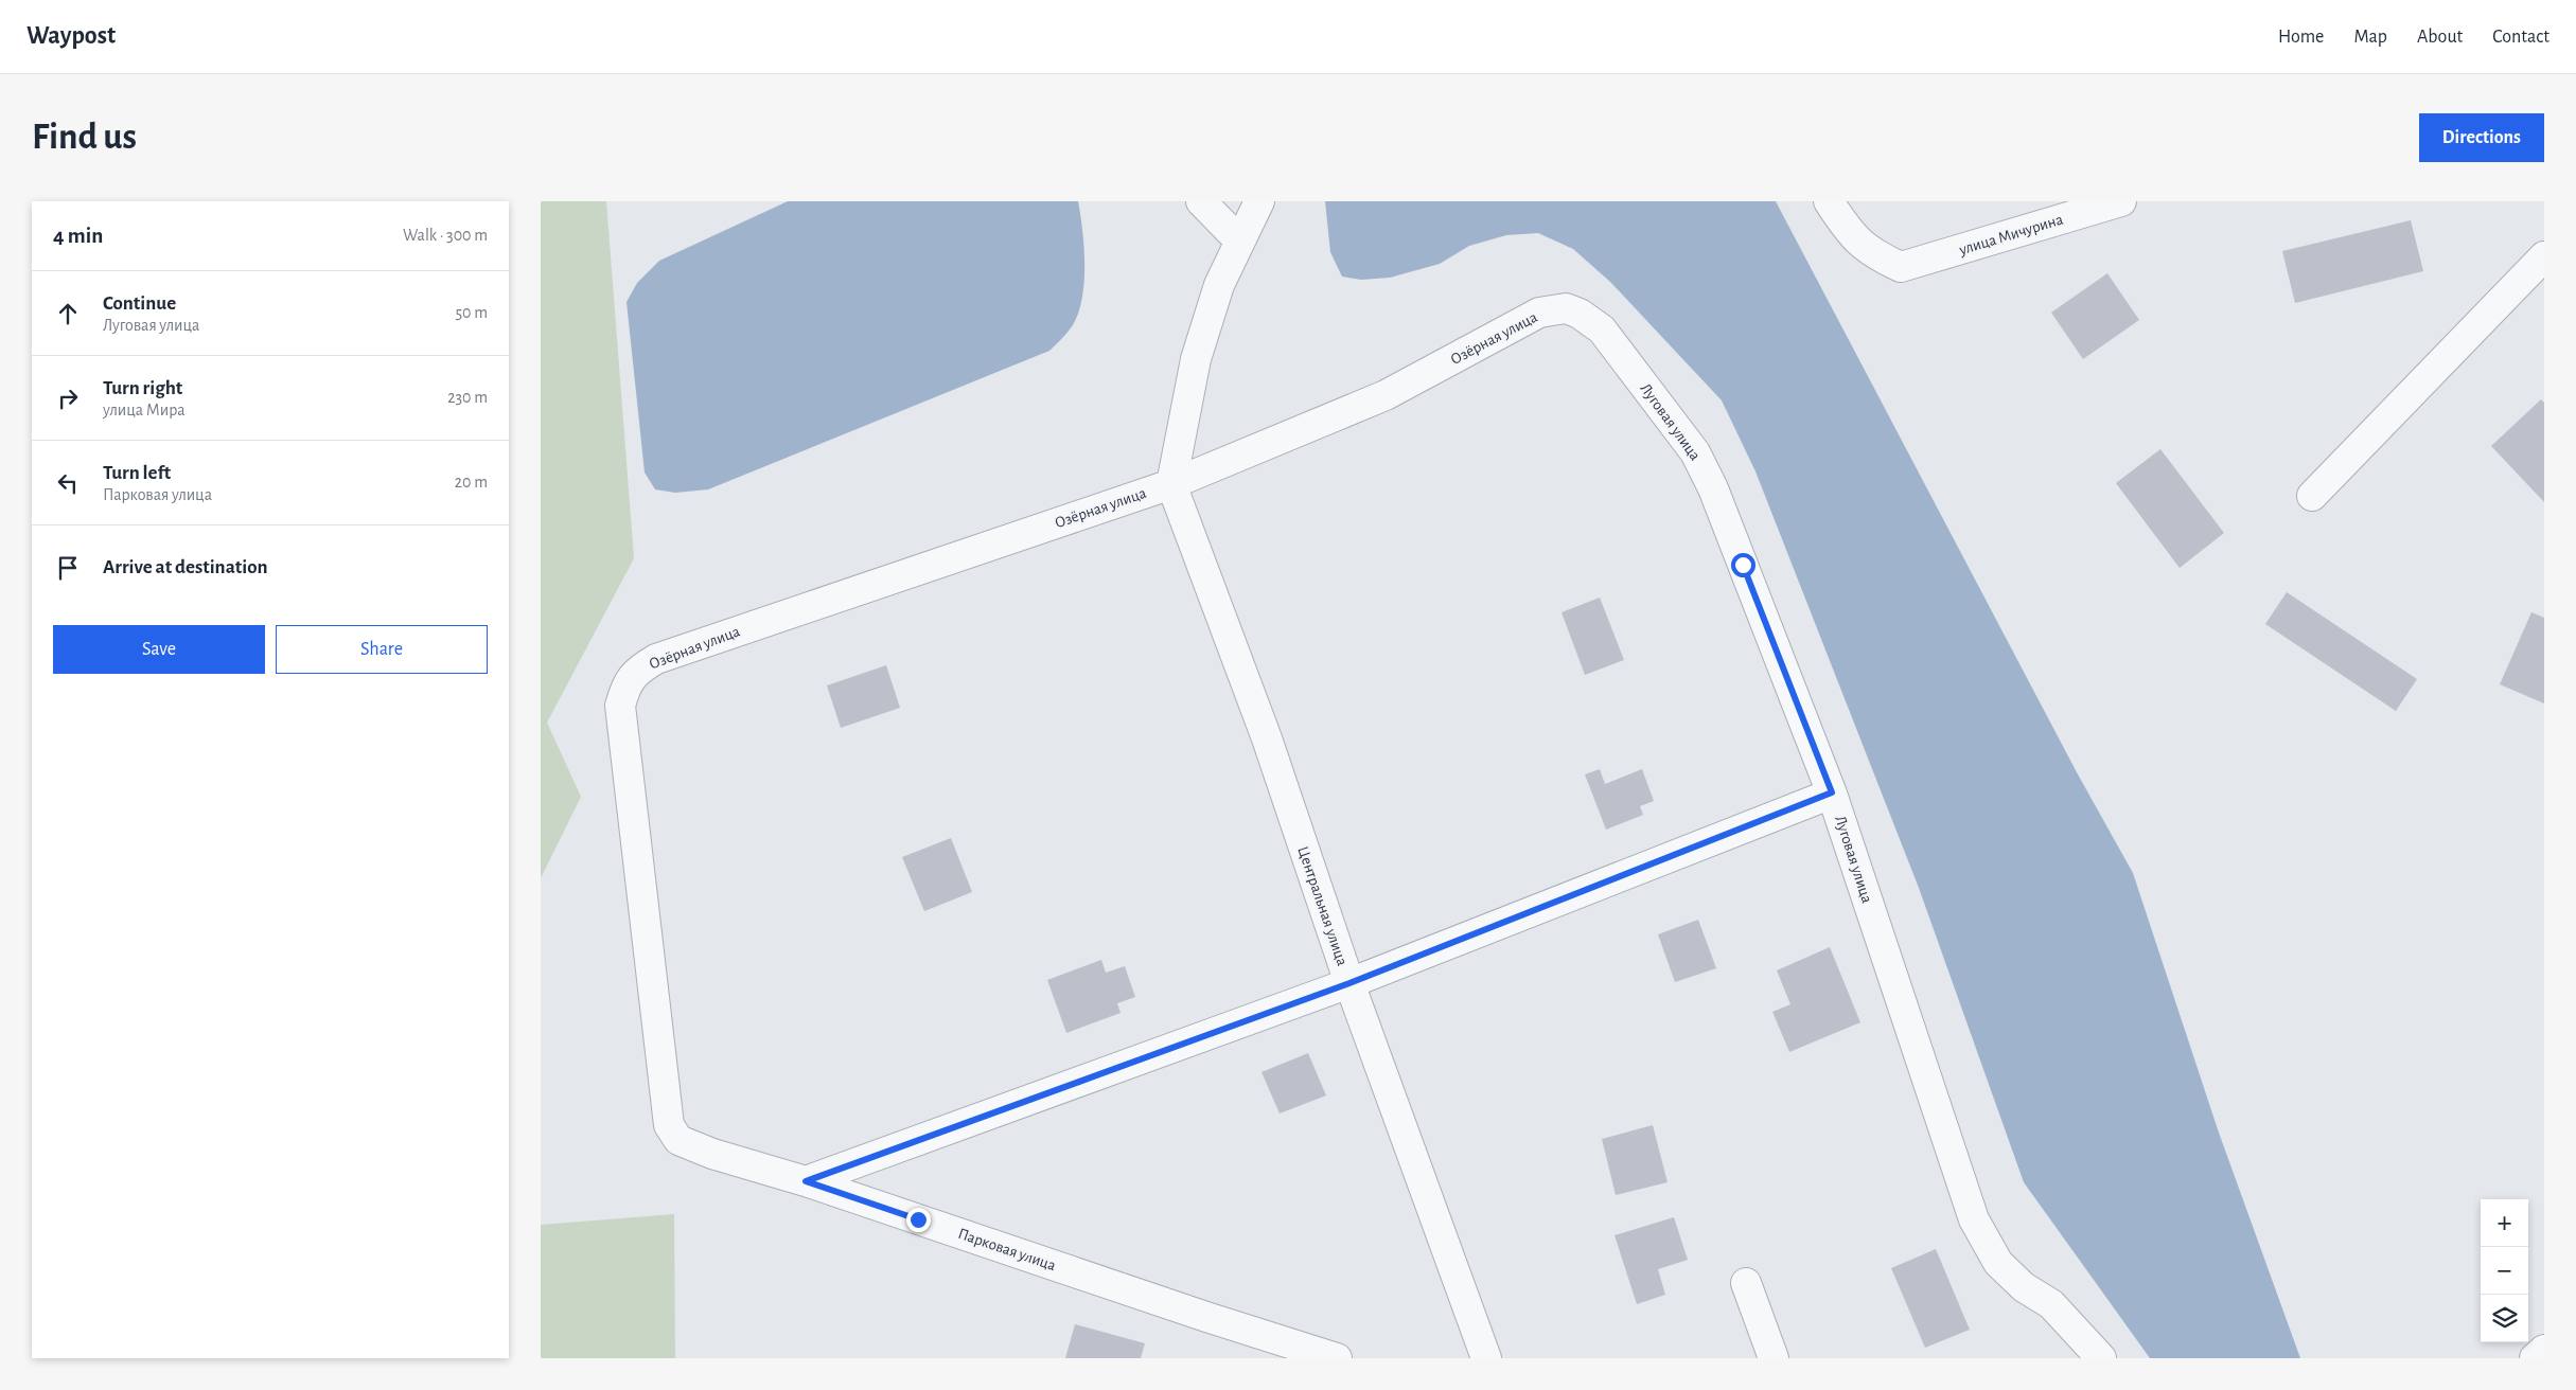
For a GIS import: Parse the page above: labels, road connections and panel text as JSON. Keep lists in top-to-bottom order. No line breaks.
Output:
{"streets":{"street":["улица Мичурина","Озёрная улица","Луговая улица","Центральная улица","Парковая улица"]},"crossings":[["Озёрная улица","Луговая улица"],["Озёрная улица","Центральная улица"],["Озёрная улица","Парковая улица"]],"page":{"header":"Waypost","nav":["Home","Map","About","Contact"],"buttons":["Directions",["Save","Share"]],"title":"Find us","heading":["4 min","Walk · 300 m"],"list":[["Continue","Луговая улица","50 m"],["Turn right","улица Мира","230 m"],["Turn left","Парковая улица","20 m"],"Arrive at destination"],"map_buttons":["+","−"]}}
